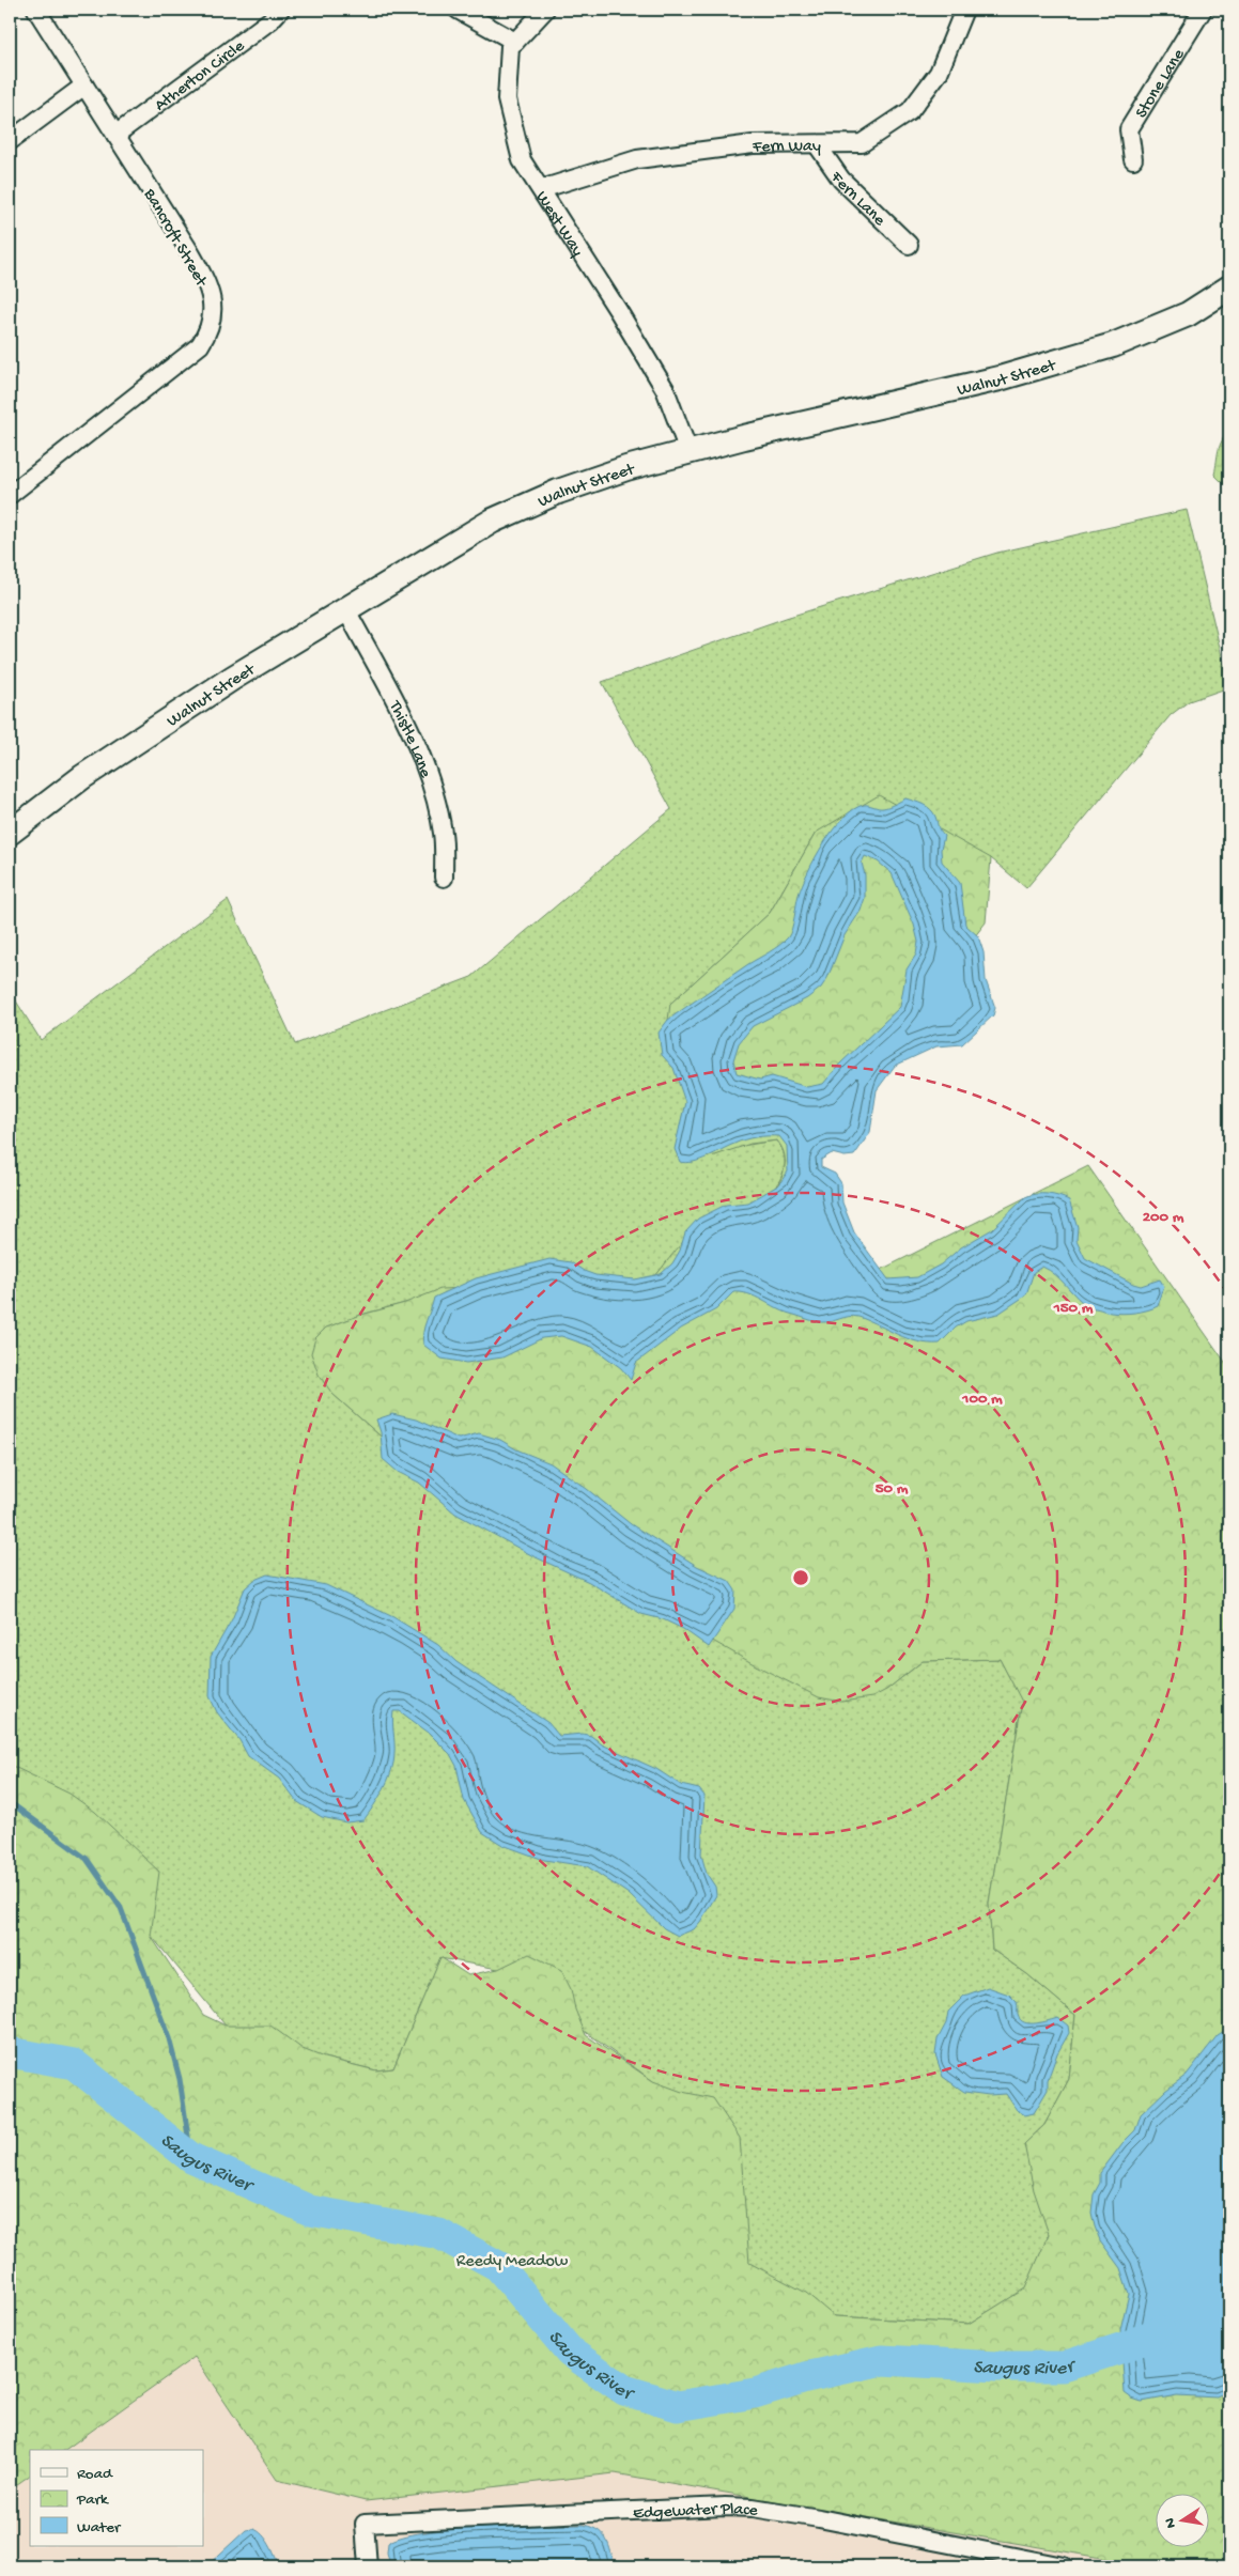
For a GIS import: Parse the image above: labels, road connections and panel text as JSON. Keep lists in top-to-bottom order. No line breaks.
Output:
{"streets":{"main road":["Walnut Street"],"street":["Atherton Circle","Stone Lane","Fern Way","Fern Lane","West Way","Bancroft Street","Thistle Lane","Edgewater Place"]},"crossings":[["Atherton Circle","Bancroft Street"],["Fern Way","Fern Lane"],["Fern Way","West Way"],["West Way","Walnut Street"],["Walnut Street","Thistle Lane"]],"water":["Saugus River"],"parks":["Reedy Meadow"],"legend":["Road","Park","Water"],"north":"left","rings":["200 m","150 m","100 m","50 m"]}
